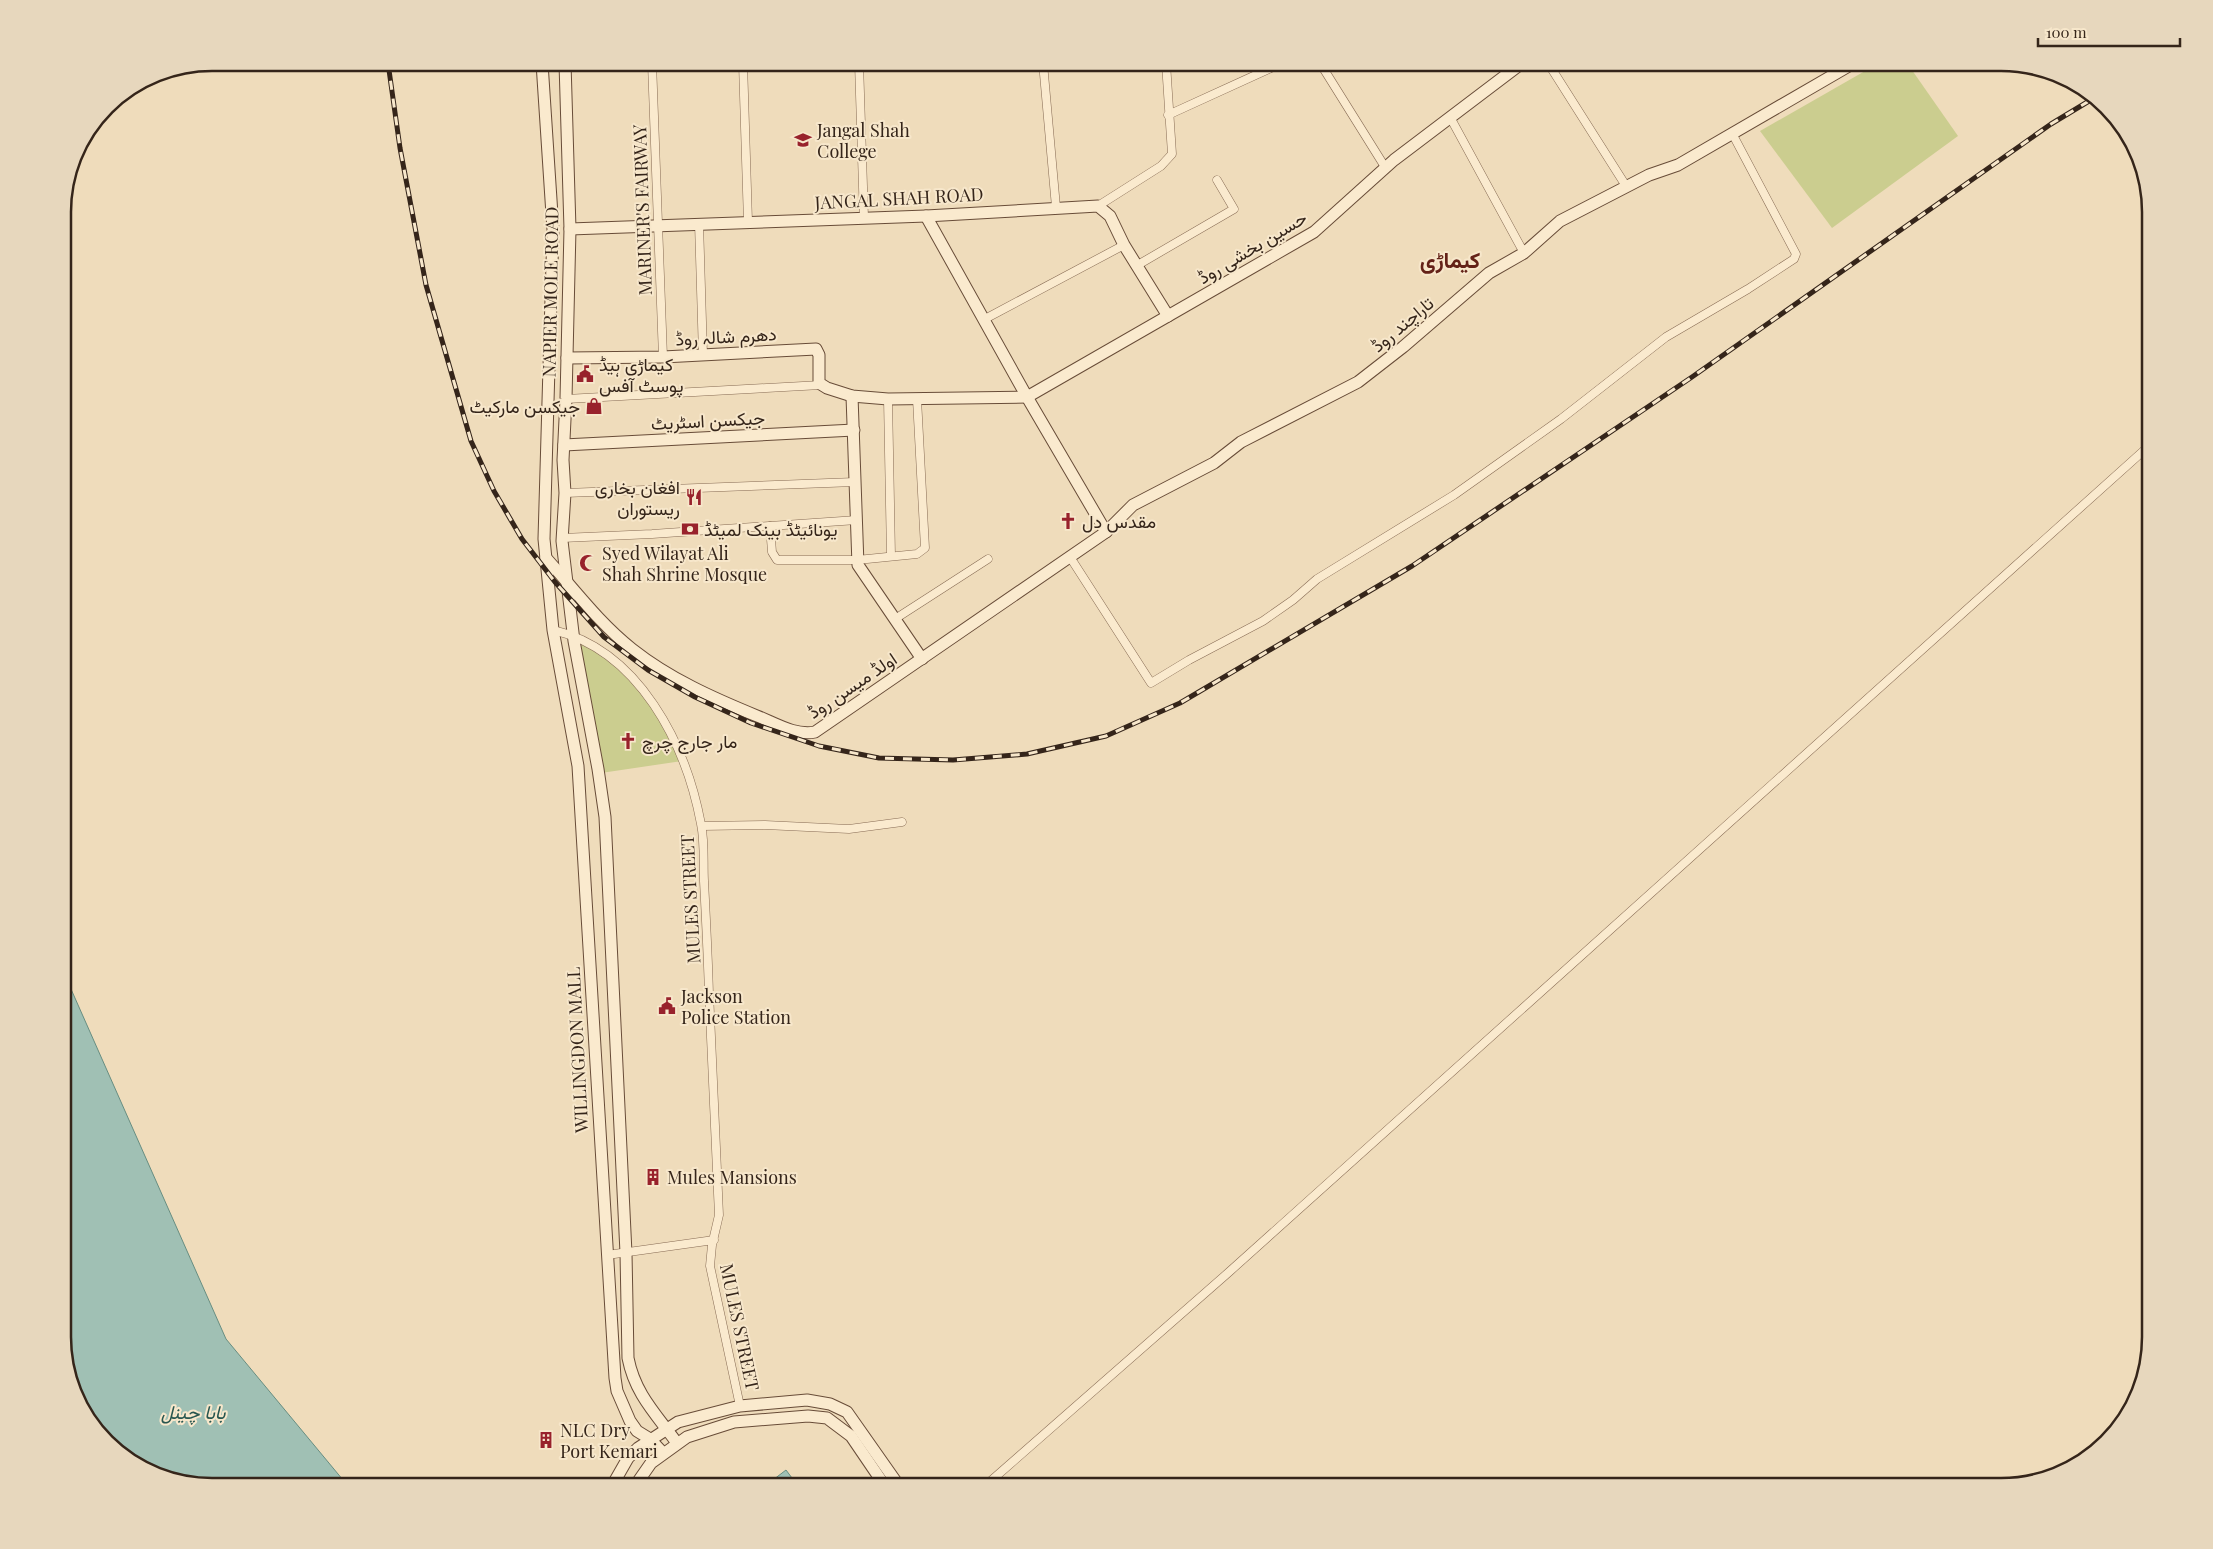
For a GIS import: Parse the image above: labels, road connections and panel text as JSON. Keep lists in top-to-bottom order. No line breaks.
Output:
{"streets":{"street":["JANGAL SHAH ROAD","MARINER'S FAIRWAY","حسین بخشی روڈ","NAPIER MOLE ROAD","تاراچند روڈ","دھرم شالہ روڈ","جیکسن اسٹریٹ","اولڈ میسن روڈ","MULES STREET","WILLINGDON MALL"]},"crossings":[["JANGAL SHAH ROAD","MARINER'S FAIRWAY"],["JANGAL SHAH ROAD","NAPIER MOLE ROAD"],["MARINER'S FAIRWAY","دھرم شالہ روڈ"],["NAPIER MOLE ROAD","دھرم شالہ روڈ"],["NAPIER MOLE ROAD","جیکسن اسٹریٹ"],["NAPIER MOLE ROAD","اولڈ میسن روڈ"],["NAPIER MOLE ROAD","MULES STREET"],["NAPIER MOLE ROAD","WILLINGDON MALL"],["تاراچند روڈ","اولڈ میسن روڈ"],["MULES STREET","WILLINGDON MALL"]],"districts":["کیماڑی"],"water":["بابا چینل"],"places":{"school or university":["Jangal Shah College"],"public building":["کیماڑی ہیڈ پوسٹ آفس","Jackson Police Station"],"shop":["جیکسن مارکیٹ"],"restaurant":["افغان بخاری ریستوران"],"church":["مقدس دل","مار جارج چرچ"],"bank":["یونائیٹڈ بینک لمیٹڈ"],"mosque":["Syed Wilayat Ali Shah Shrine Mosque"],"building":["Mules Mansions","NLC Dry Port Kemari"]},"scale_bar":"100 m"}
